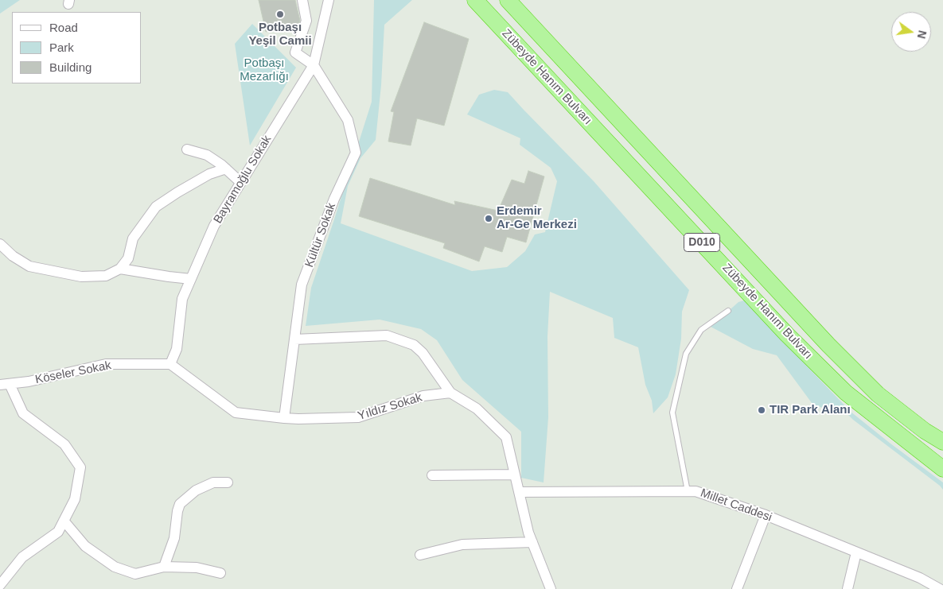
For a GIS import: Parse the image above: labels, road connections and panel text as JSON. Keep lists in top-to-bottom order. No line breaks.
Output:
{"streets":{"highway":["Zübeyde Hanım Bulvarı","D010"],"street":["Bayramoğlu Sokak","Kültür Sokak","Köseler Sokak","Yıldız Sokak","Millet Caddesi"]},"crossings":[["Bayramoğlu Sokak","Kültür Sokak"],["Bayramoğlu Sokak","Köseler Sokak"],["Bayramoğlu Sokak","Yıldız Sokak"],["Kültür Sokak","Yıldız Sokak"],["Köseler Sokak","Yıldız Sokak"]],"parks":["Potbaşı Mezarlığı"],"places":["Potbaşı Yeşil Camii","Erdemir Ar-Ge Merkezi","TIR Park Alanı"],"legend":["Road","Park","Building"],"north":"right"}
